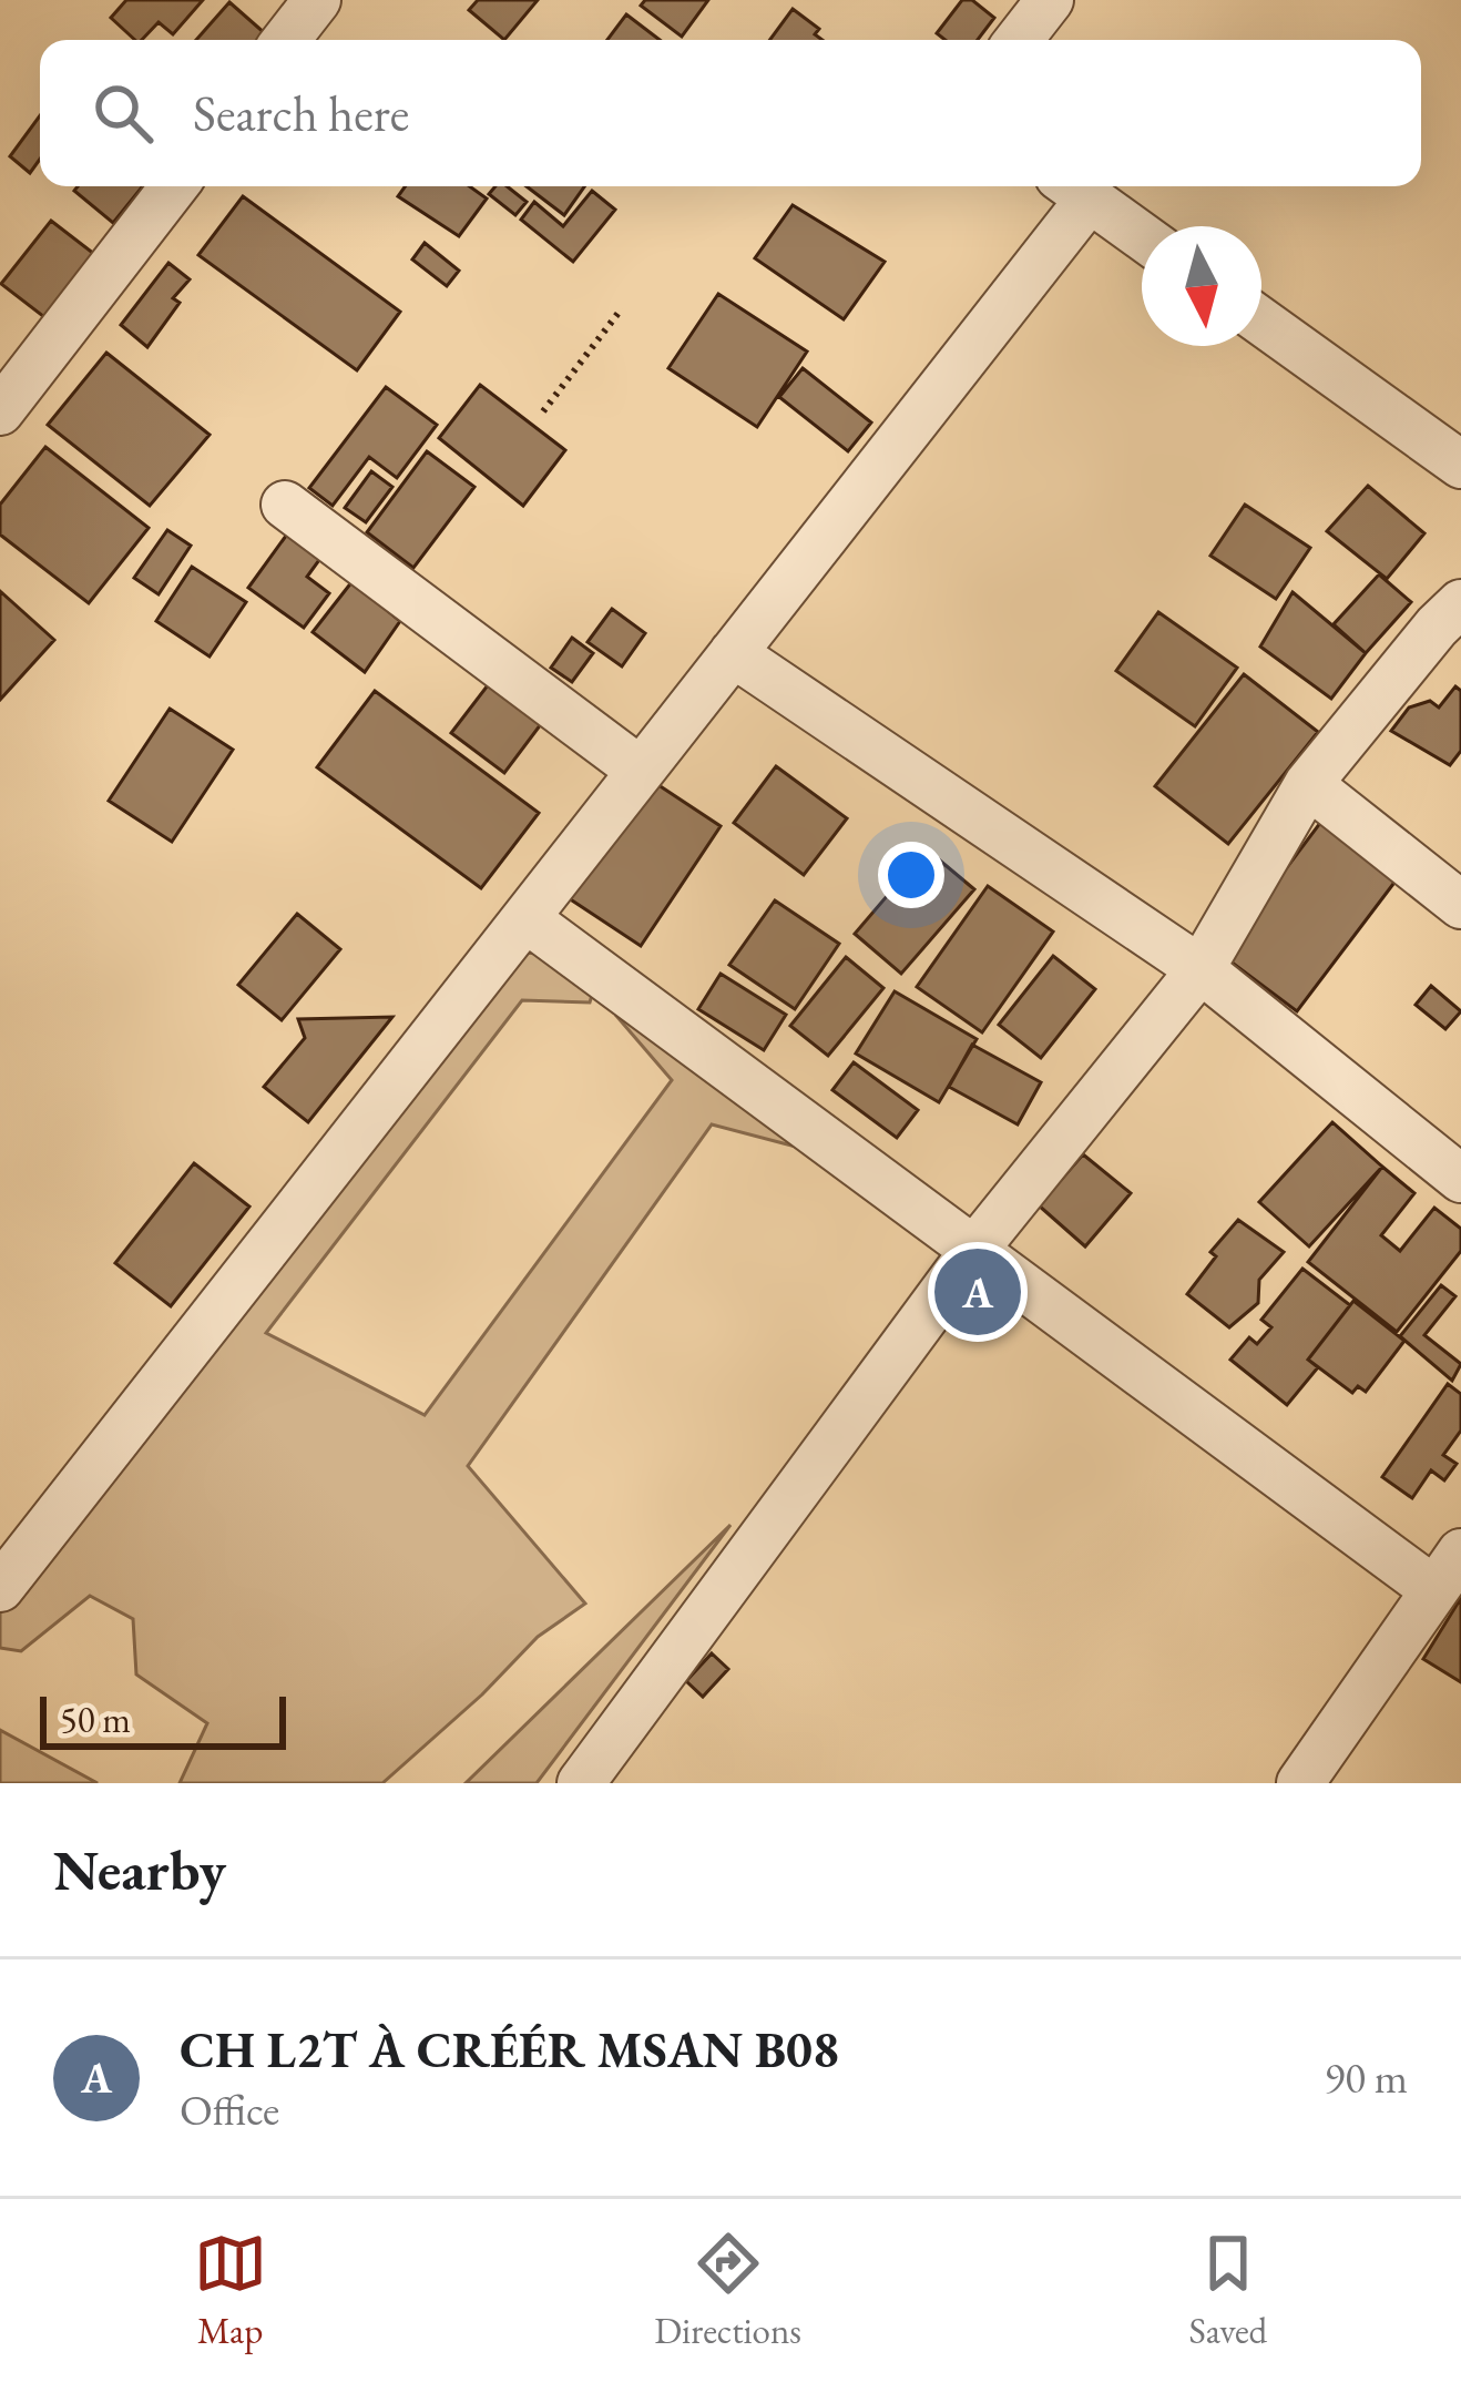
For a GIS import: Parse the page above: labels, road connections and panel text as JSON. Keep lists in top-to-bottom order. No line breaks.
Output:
{"scale_bar":"50 m","north":"bottom","page":{"search":"Search here","pins":"A","scale":"50 m","heading":"Nearby","list":[{"mark":"A","name":"CH L2T À CRÉÉR MSAN B08","note":"Office","value":"90 m"}],"nav":["Map","Directions","Saved"]}}
